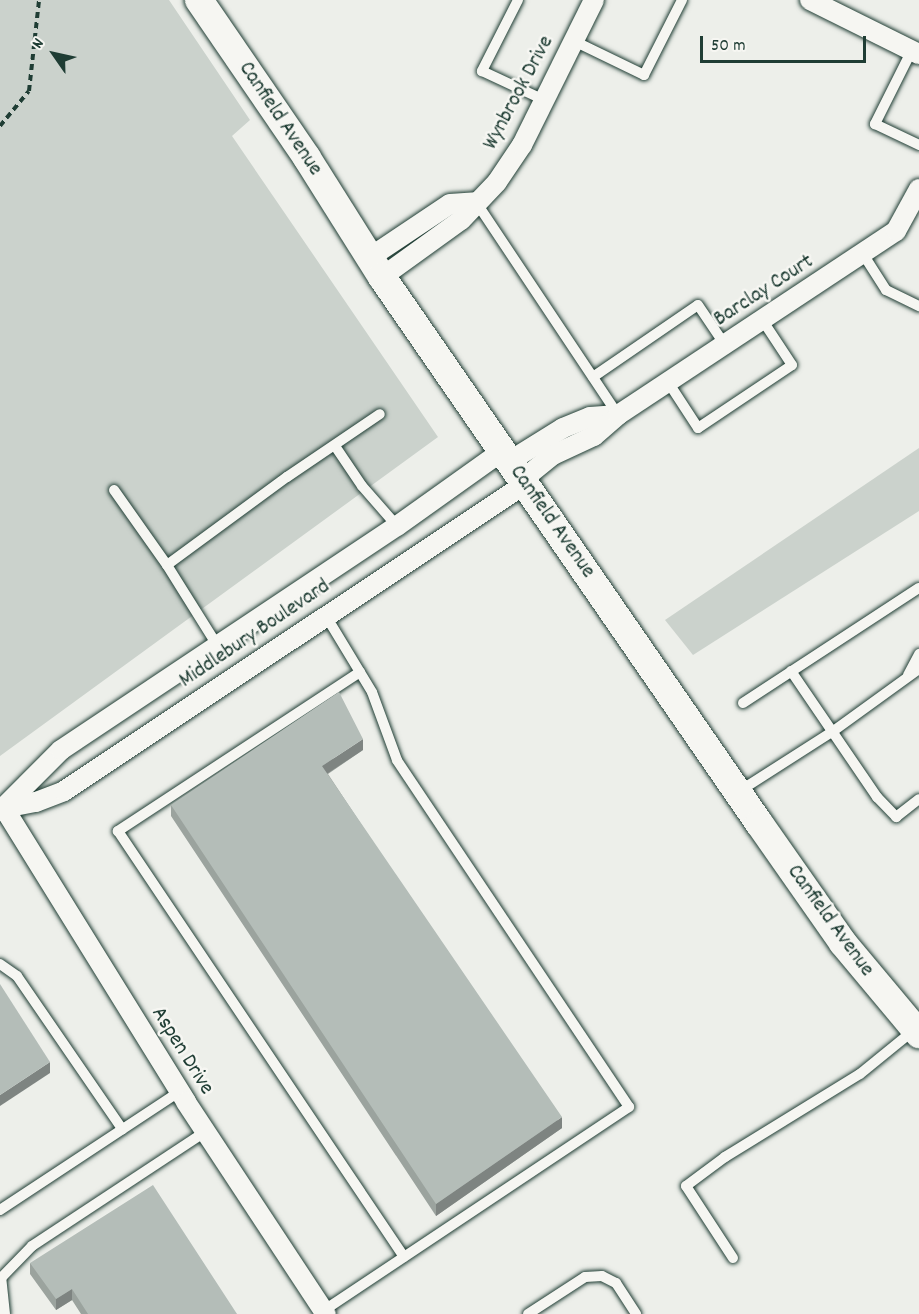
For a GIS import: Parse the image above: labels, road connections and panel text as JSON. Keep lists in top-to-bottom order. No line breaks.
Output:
{"streets":{"street":["Wynbrook Drive","Canfield Avenue","Barclay Court","Middlebury Boulevard","Aspen Drive"]},"crossings":[["Wynbrook Drive","Canfield Avenue"],["Canfield Avenue","Barclay Court"],["Canfield Avenue","Middlebury Boulevard"],["Barclay Court","Middlebury Boulevard"],["Middlebury Boulevard","Aspen Drive"]],"scale_bar":"50 m","north":"top left"}
